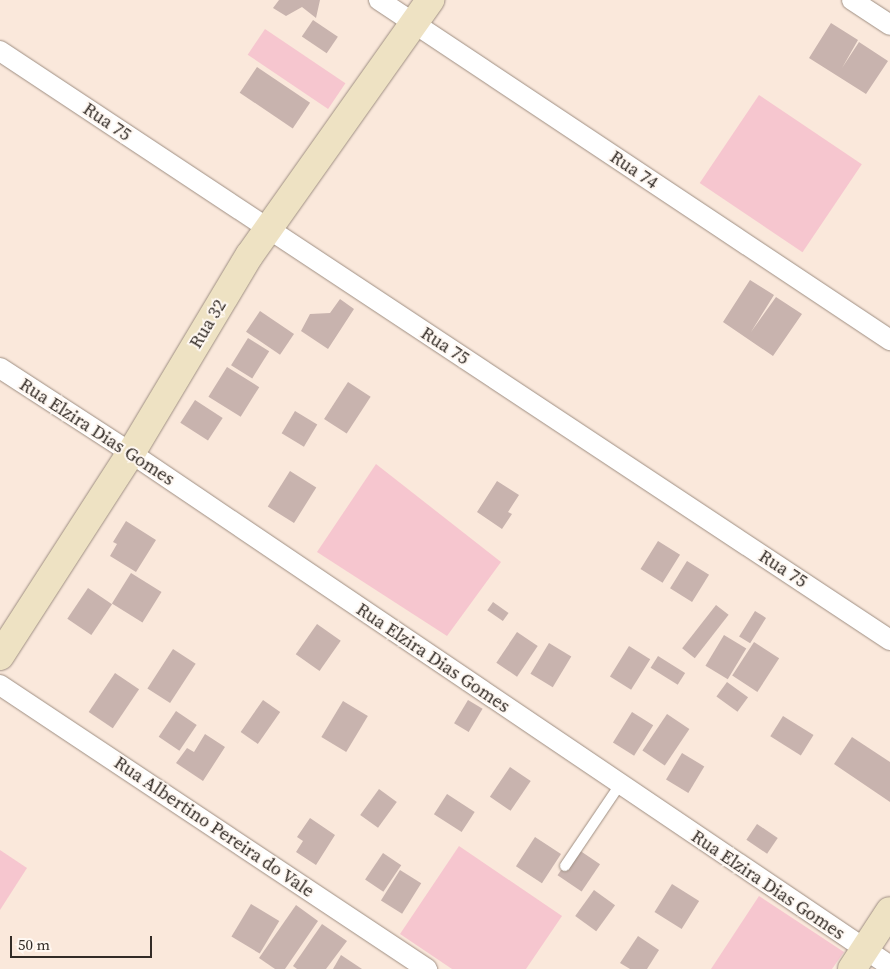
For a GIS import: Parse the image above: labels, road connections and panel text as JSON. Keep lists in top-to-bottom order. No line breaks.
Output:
{"streets":{"main road":["Rua 32"],"street":["Rua 75","Rua 74","Rua Elzira Dias Gomes","Rua Albertino Pereira do Vale"]},"crossings":[["Rua 75","Rua 32"],["Rua 74","Rua 32"],["Rua 32","Rua Elzira Dias Gomes"]],"scale_bar":"50 m"}
